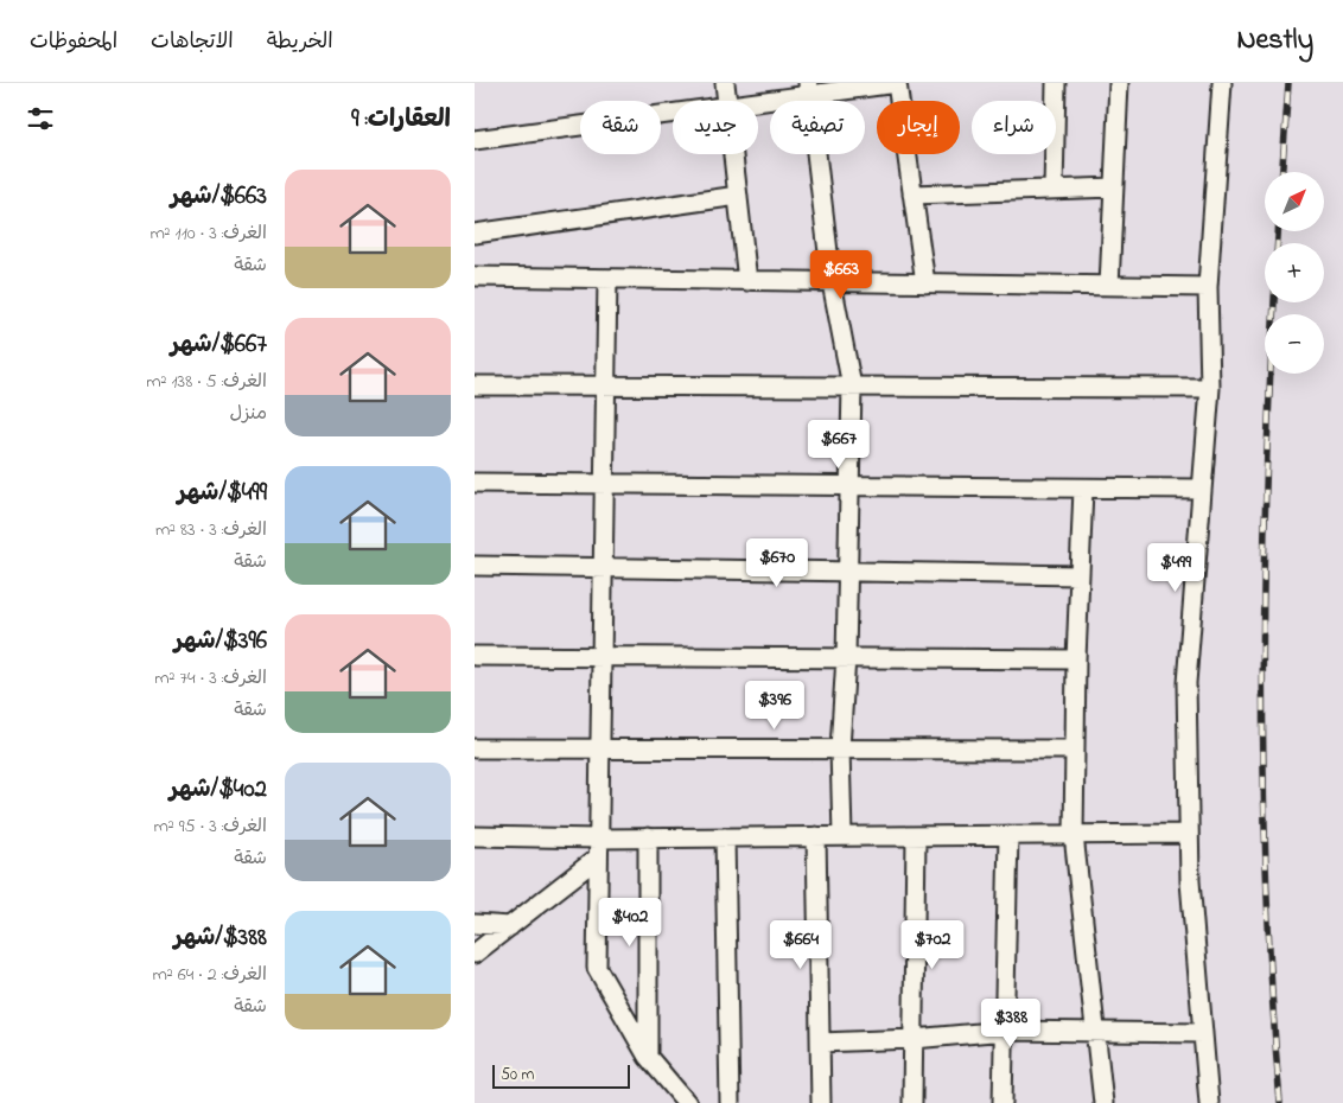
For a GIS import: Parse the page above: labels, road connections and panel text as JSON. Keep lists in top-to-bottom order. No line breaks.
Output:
{"scale_bar":"50 m","north":"top right","page":{"header":"Nestly","nav":["الخريطة","الاتجاهات","المحفوظات"],"heading":"العقارات: 9","chip":["شراء","إيجار","تصفية","جديد","شقة"],"list":[{"name":"$663/شهر","note":"الغرف: 3 · 110 m² · شقة"},{"name":"$667/شهر","note":"الغرف: 5 · 138 m² · منزل"},{"name":"$499/شهر","note":"الغرف: 3 · 83 m² · شقة"},{"name":"$396/شهر","note":"الغرف: 3 · 74 m² · شقة"},{"name":"$402/شهر","note":"الغرف: 3 · 95 m² · شقة"},{"name":"$388/شهر","note":"الغرف: 2 · 64 m² · شقة"}],"map_buttons":["+","−"],"price":["$663","$667","$670","$499","$396","$402","$664","$702","$388"],"scale":"50 m"}}
